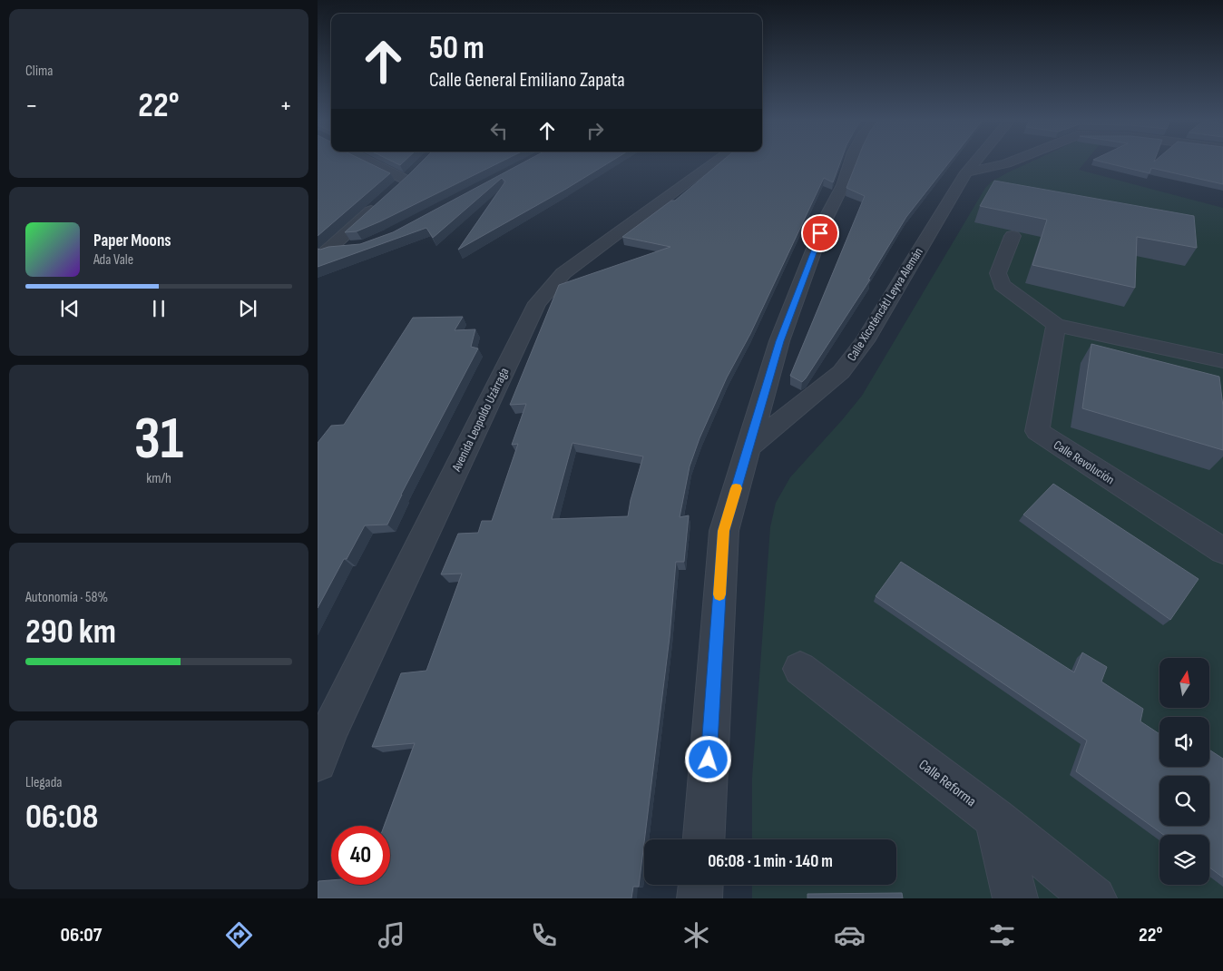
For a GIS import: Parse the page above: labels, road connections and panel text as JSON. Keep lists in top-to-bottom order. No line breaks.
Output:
{"streets":{"street":["Calle Xicoténcátl Leyva Alemán","Avenida Leopoldo Uzárraga","Calle Revolución","Calle Reforma"]},"north":"top","page":{"tile":["Clima",["31","km/h"],["Autonomía · 58%","290 km"],["Llegada","06:08"]],"turn":["50 m","Calle General Emiliano Zapata"],"heat":["−","22°","+"],"song":["Paper Moons","Ada Vale"],"limit":"40","trip":"06:08 · 1 min · 140 m","tabs":["06:07","22°"]}}
